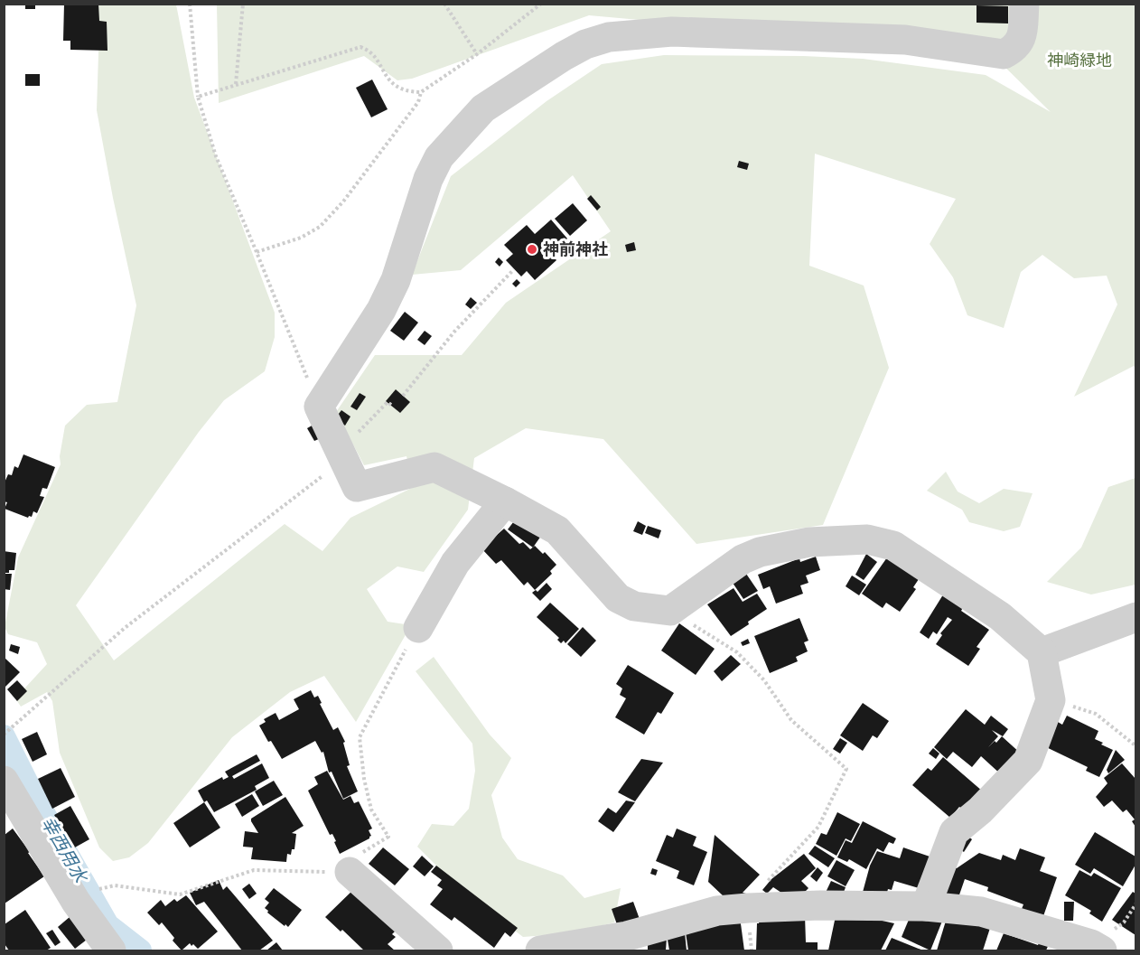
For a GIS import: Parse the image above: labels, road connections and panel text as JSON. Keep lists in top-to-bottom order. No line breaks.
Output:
{"water":["幸西用水"],"parks":["神崎緑地"],"places":["神前神社"]}
